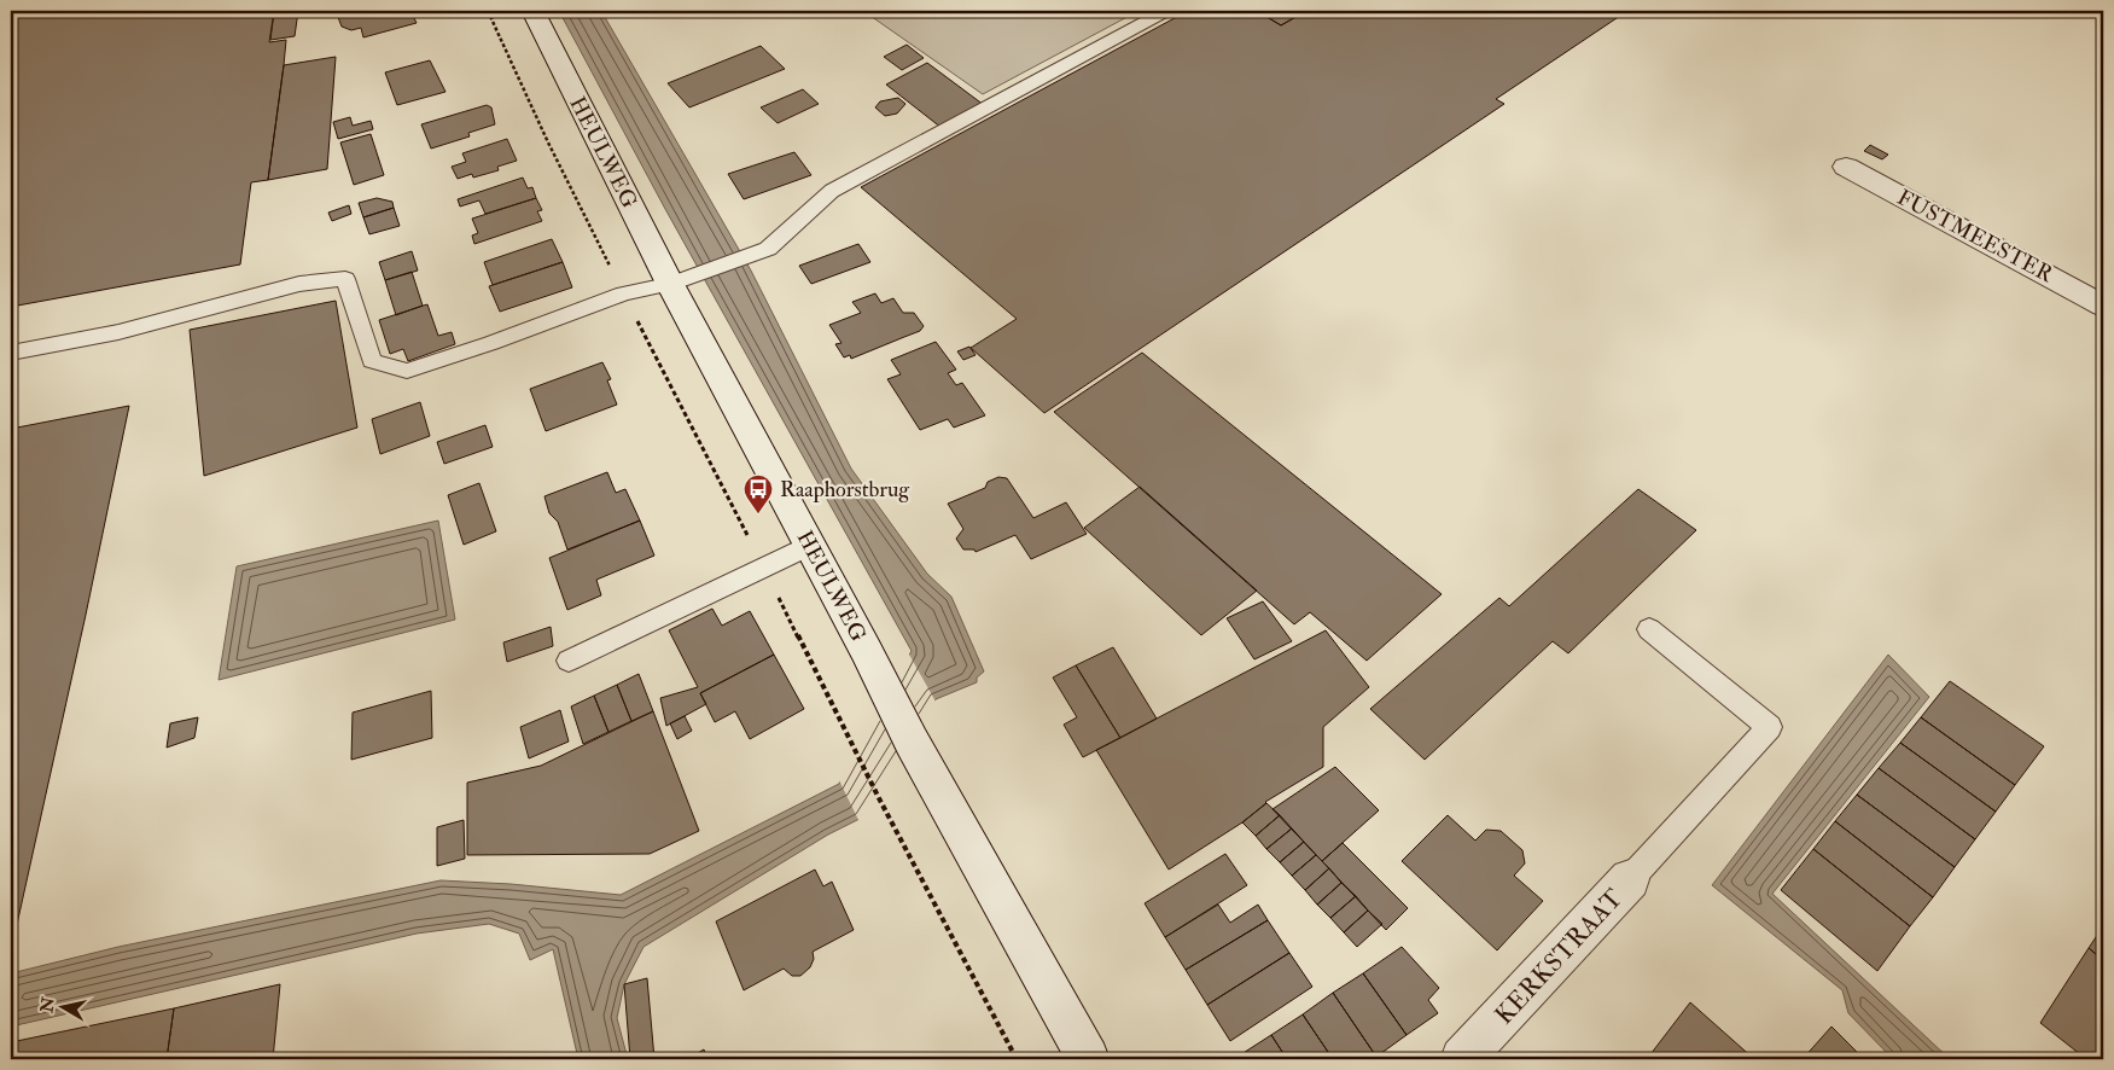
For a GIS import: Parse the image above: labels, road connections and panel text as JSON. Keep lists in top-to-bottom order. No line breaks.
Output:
{"streets":{"main road":["HEULWEG","FUSTMEESTER","KERKSTRAAT"]},"places":{"bus stop":["Raaphorstbrug"]},"north":"left"}
